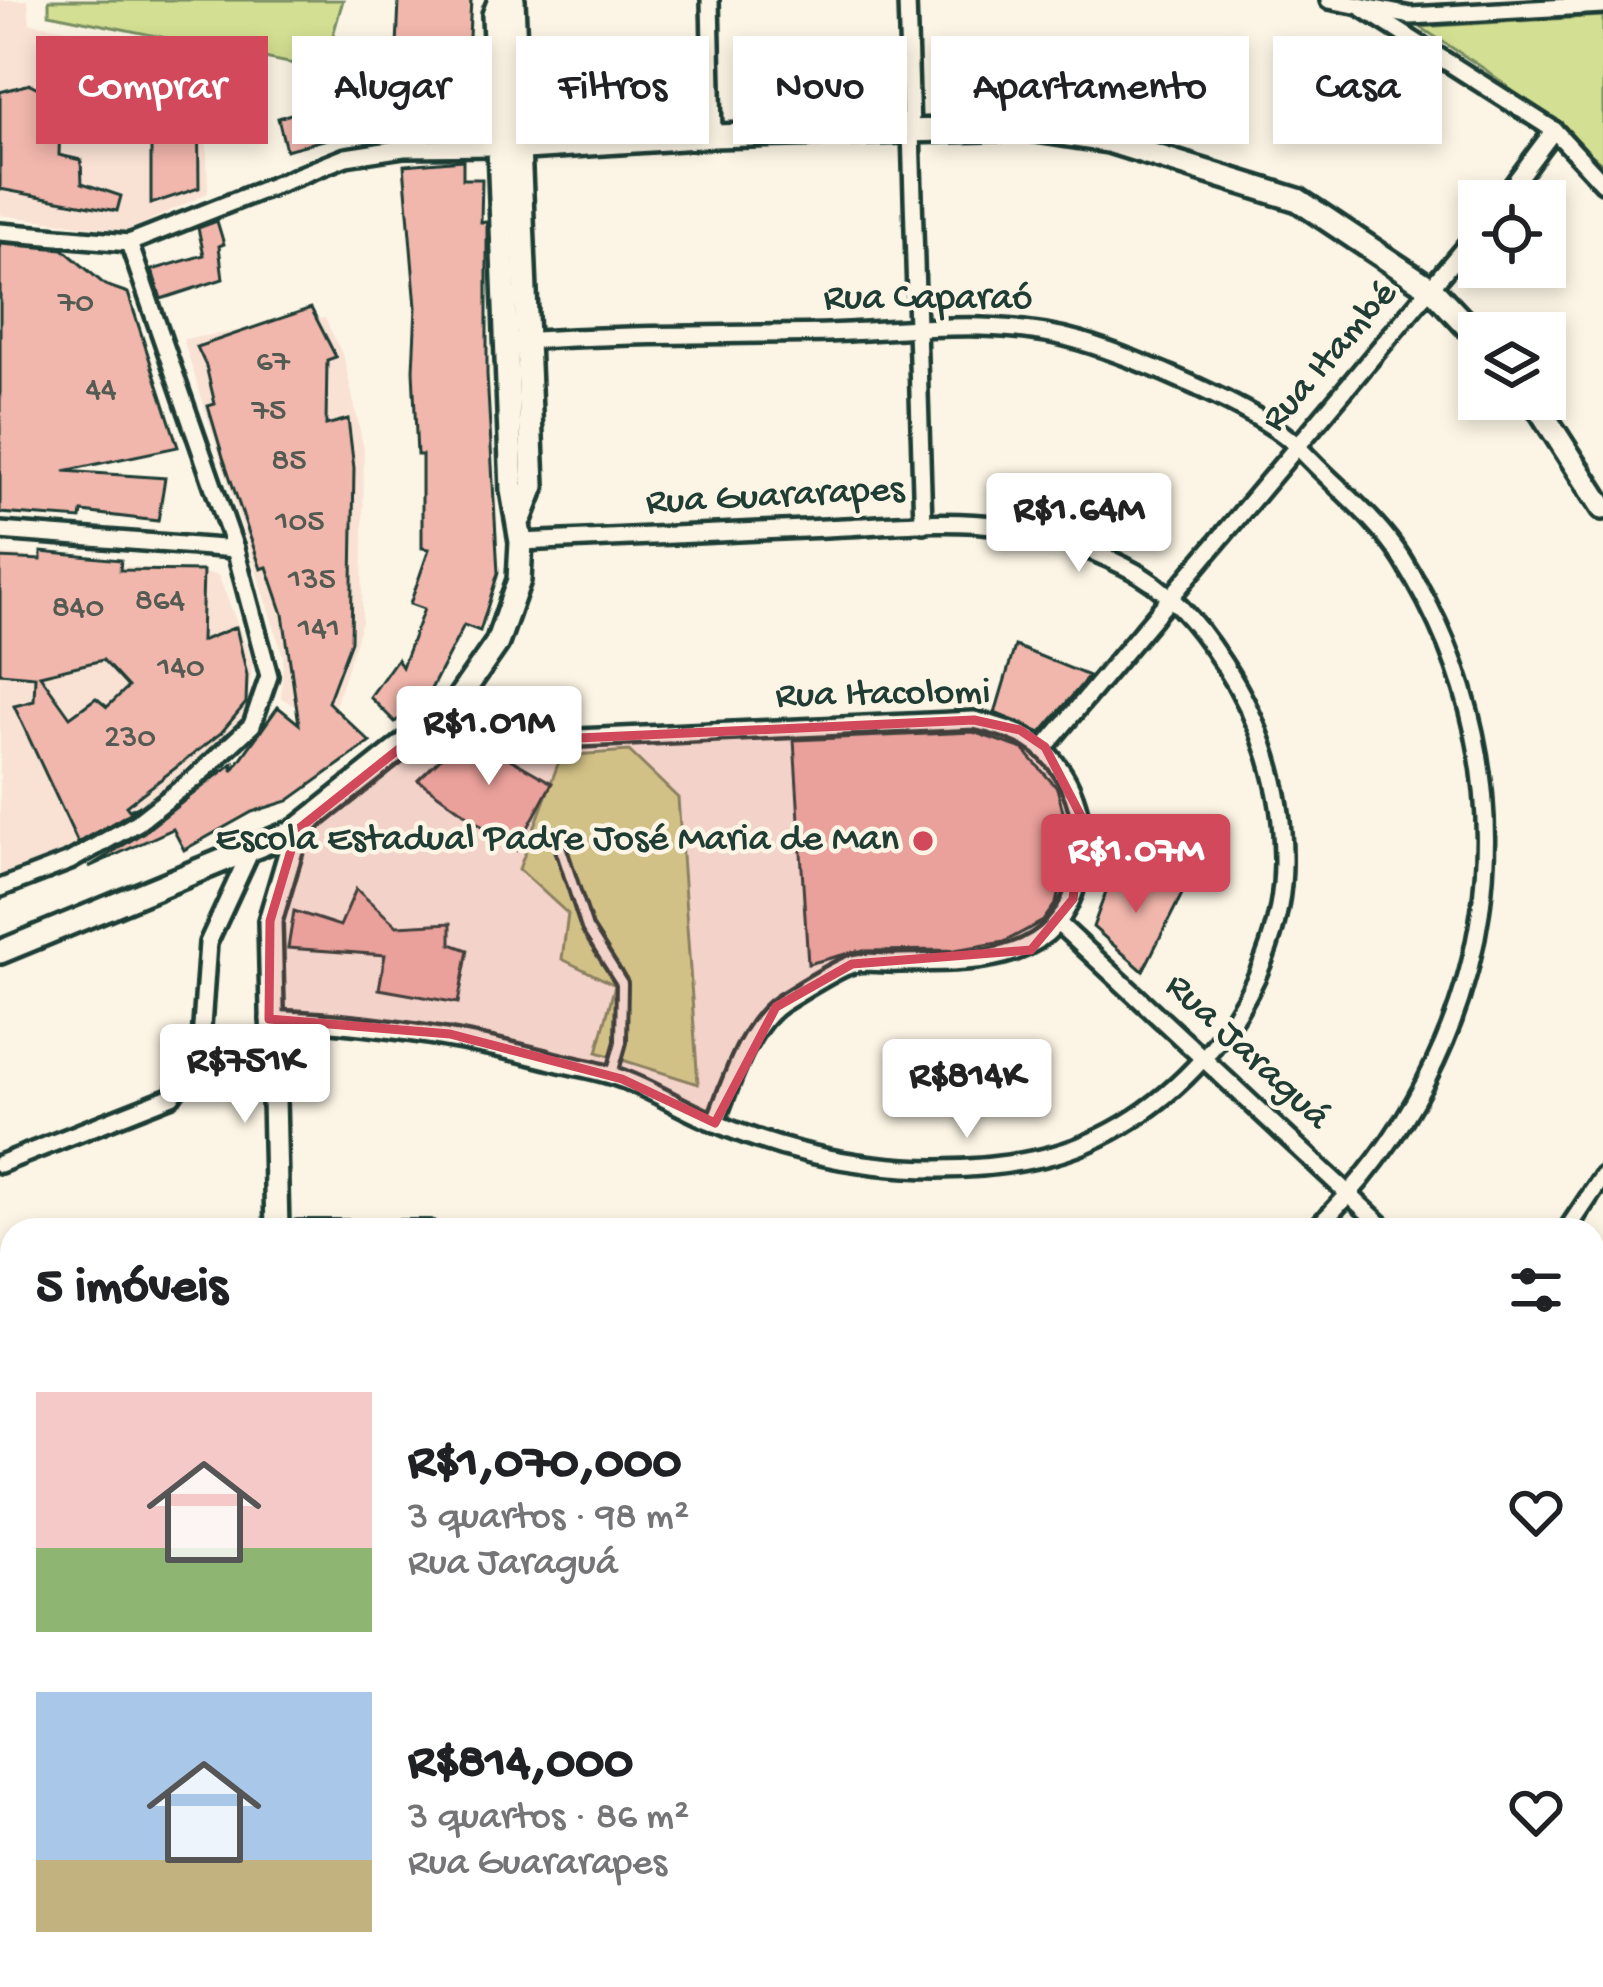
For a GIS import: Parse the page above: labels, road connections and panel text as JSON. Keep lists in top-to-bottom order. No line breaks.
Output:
{"streets":{"street":["Rua Caparaó","Rua Itambé","Rua Guararapes","Rua Itacolomi","Rua Jaraguá"]},"crossings":[["Rua Caparaó","Rua Itambé"],["Rua Caparaó","Rua Jaraguá"],["Rua Itambé","Rua Guararapes"],["Rua Itambé","Rua Itacolomi"],["Rua Guararapes","Rua Jaraguá"]],"places":["Escola Estadual Padre José Maria de Man"],"house_numbers":["70","67","44","75","85","105","135","864","840","141","140","230"],"page":{"chip":["Comprar","Alugar","Filtros","Novo","Apartamento","Casa"],"price":["R$1.64M","R$1.01M","R$1.07M","R$751K","R$814K"],"heading":"5 imóveis","list":[{"name":"R$1,070,000","note":"3 quartos · 98 m² · Rua Jaraguá"},{"name":"R$814,000","note":"3 quartos · 86 m² · Rua Guararapes"}]}}
